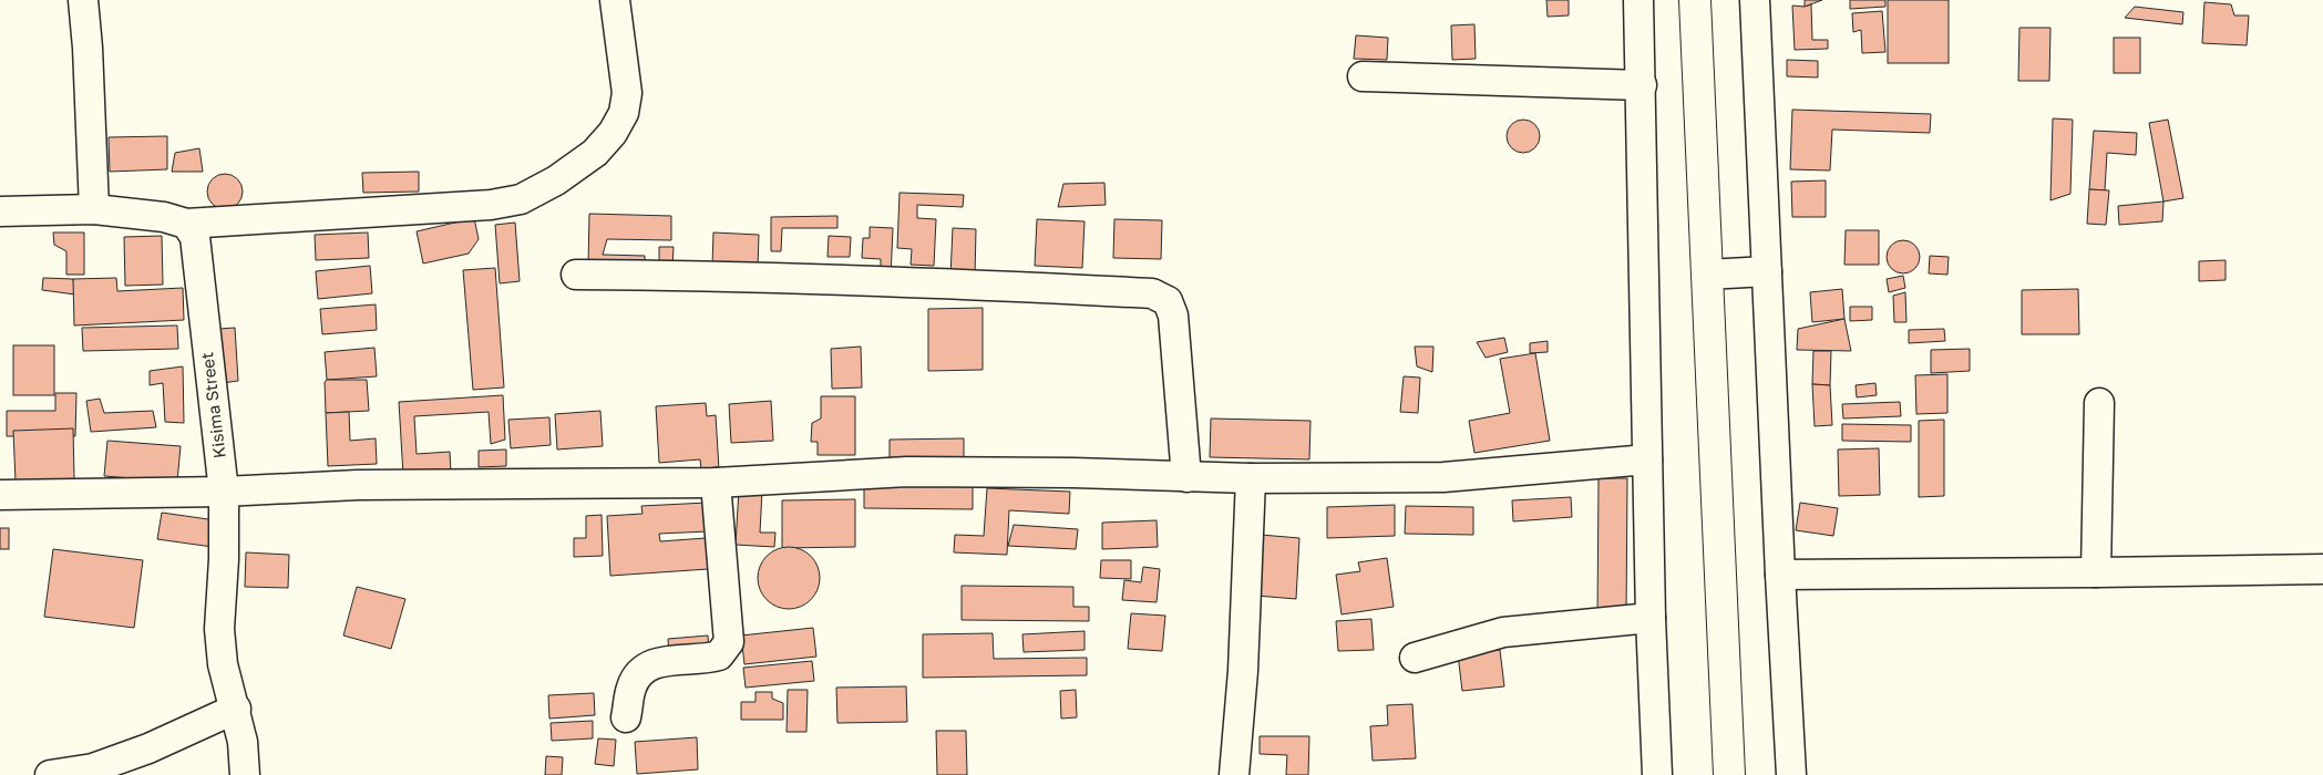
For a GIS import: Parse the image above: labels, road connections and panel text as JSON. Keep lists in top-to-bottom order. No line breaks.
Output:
{"streets":{"street":["Kisima Street"]}}
